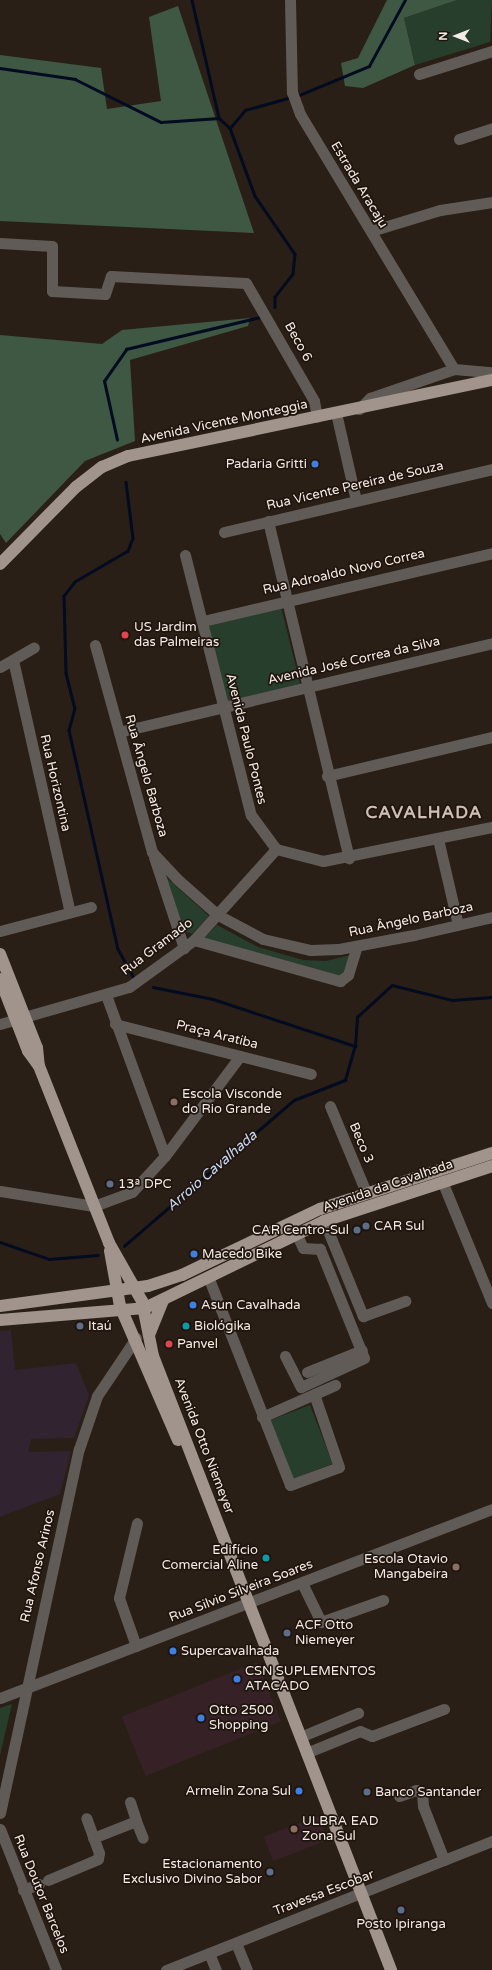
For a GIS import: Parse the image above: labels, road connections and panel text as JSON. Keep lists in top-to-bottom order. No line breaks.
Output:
{"streets":{"main road":["Avenida Vicente Monteggia","Avenida da Cavalhada","Avenida Otto Niemeyer"],"street":["Estrada Aracaju","Beco 6","Rua Vicente Pereira de Souza","Rua Adroaldo Novo Correa","Avenida José Correa da Silva","Avenida Paulo Pontes","Rua Ângelo Barboza","Rua Horizontina","Rua Gramado","Praça Aratiba","Beco 3","Rua Afonso Arinos","Rua Silvio Silveira Soares","Travessa Escobar","Rua Doutor Barcelos"]},"crossings":[["Beco 6","Avenida Vicente Monteggia"],["Rua Adroaldo Novo Correa","Avenida Paulo Pontes"],["Avenida José Correa da Silva","Avenida Paulo Pontes"],["Avenida José Correa da Silva","Rua Ângelo Barboza"],["Avenida Paulo Pontes","Rua Gramado"],["Rua Ângelo Barboza","Rua Gramado"],["Rua Gramado","Avenida Otto Niemeyer"],["Beco 3","Avenida da Cavalhada"],["Avenida da Cavalhada","Avenida Otto Niemeyer"],["Avenida Otto Niemeyer","Rua Afonso Arinos"],["Avenida Otto Niemeyer","Rua Silvio Silveira Soares"],["Avenida Otto Niemeyer","Travessa Escobar"],["Rua Afonso Arinos","Rua Silvio Silveira Soares"]],"districts":["CAVALHADA"],"water":["Arroio Cavalhada"],"places":["Padaria Gritti","US Jardim das Palmeiras","Escola Visconde do Rio Grande","13ª DPC","CAR Sul","CAR Centro-Sul","Macedo Bike","Asun Cavalhada","Itaú","Biológika","Panvel","Edifício Comercial Aline","Escola Otavio Mangabeira","ACF Otto Niemeyer","Supercavalhada","CSN SUPLEMENTOS ATACADO","Otto 2500 Shopping","Armelin Zona Sul","Banco Santander","ULBRA EAD Zona Sul","Estacionamento Exclusivo Divino Sabor","Posto Ipiranga"],"north":"left"}
